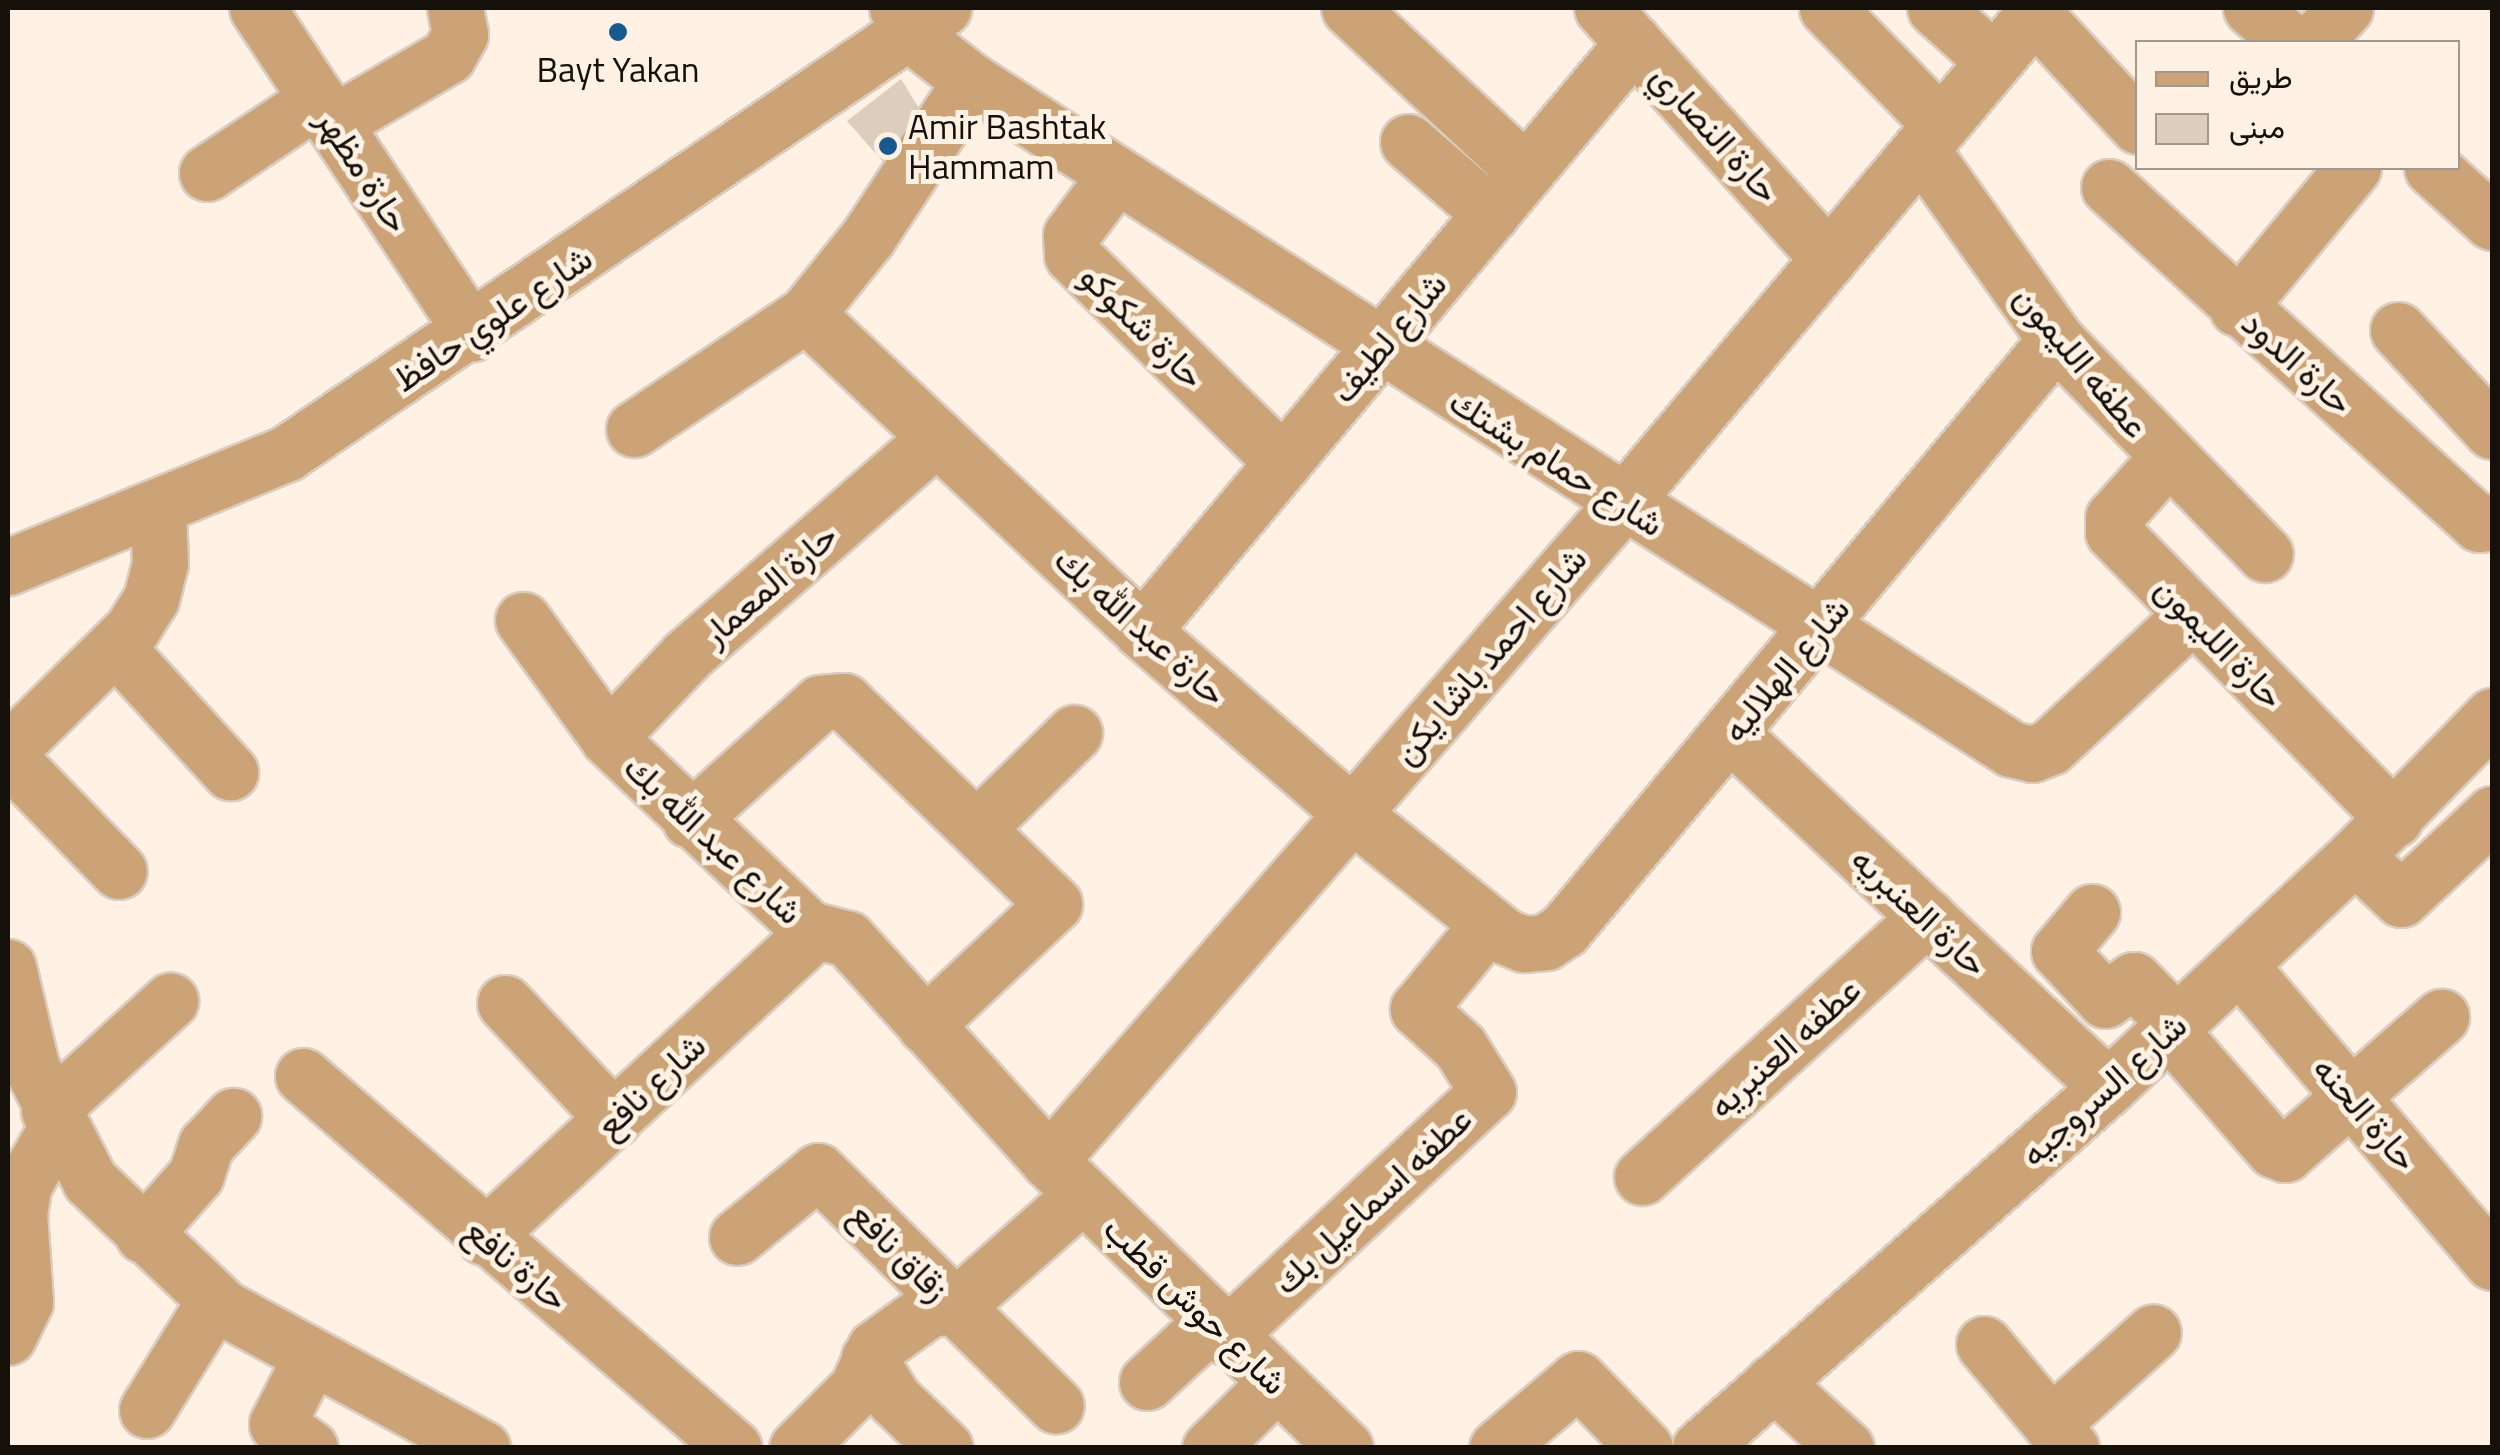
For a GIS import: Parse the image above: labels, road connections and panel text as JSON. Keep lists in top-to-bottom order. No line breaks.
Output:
{"streets":{"street":["حارة النصاري","حارة مظهر","شارع علوي حافظ","حارة شكوكو","شارع لطيف","عطفه الليمون","حارة الدود","شارع حمام بشتك","حارة المعمار","حارة عبد الله بك","حارة الليمون","شارع احمد باشا يكن","شارع الهلاليه","شارع عبد الله بك","حارة العنبريه","عطفه العنبريه","شارع نافع","شارع السروجيه","حارة الحنه","عطفه اسماعيل بك","زقاق نافع","حارة نافع","شارع حوش قطب"]},"crossings":[["حارة النصاري","شارع لطيف"],["حارة النصاري","شارع احمد باشا يكن"],["حارة مظهر","شارع علوي حافظ"],["شارع علوي حافظ","شارع حمام بشتك"],["حارة شكوكو","شارع لطيف"],["حارة شكوكو","شارع حمام بشتك"],["شارع لطيف","شارع حمام بشتك"],["شارع لطيف","حارة عبد الله بك"],["عطفه الليمون","حارة الليمون"],["عطفه الليمون","شارع احمد باشا يكن"],["عطفه الليمون","شارع الهلاليه"],["شارع حمام بشتك","حارة الليمون"],["شارع حمام بشتك","شارع احمد باشا يكن"],["شارع حمام بشتك","شارع الهلاليه"],["حارة المعمار","حارة عبد الله بك"],["حارة المعمار","شارع عبد الله بك"],["حارة عبد الله بك","شارع احمد باشا يكن"],["حارة عبد الله بك","شارع الهلاليه"],["حارة عبد الله بك","عطفه اسماعيل بك"],["حارة الليمون","شارع السروجيه"],["شارع احمد باشا يكن","شارع عبد الله بك"],["شارع احمد باشا يكن","زقاق نافع"],["شارع احمد باشا يكن","شارع حوش قطب"],["شارع الهلاليه","حارة العنبريه"],["شارع الهلاليه","عطفه اسماعيل بك"],["شارع عبد الله بك","شارع نافع"],["شارع عبد الله بك","شارع حوش قطب"],["حارة العنبريه","عطفه العنبريه"],["حارة العنبريه","شارع السروجيه"],["شارع نافع","حارة نافع"],["شارع السروجيه","حارة الحنه"],["عطفه اسماعيل بك","شارع حوش قطب"]],"places":["Bayt Yakan","Amir Bashtak Hammam"],"legend":["طريق","مبنى"]}
